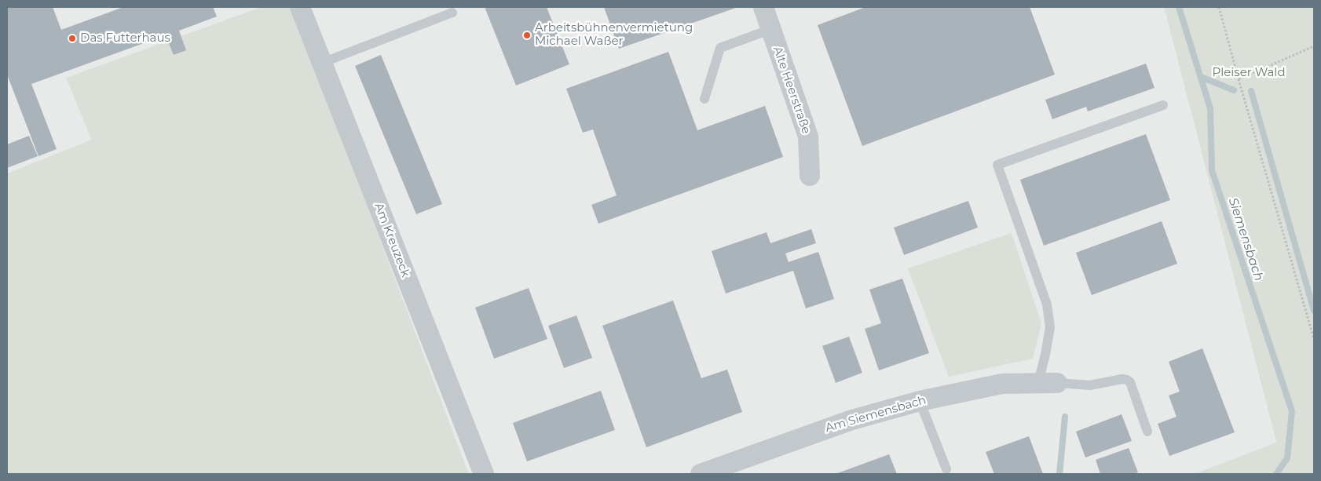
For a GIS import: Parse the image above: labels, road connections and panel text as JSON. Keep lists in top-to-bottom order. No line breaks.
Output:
{"streets":{"street":["Alte Heerstraße","Am Kreuzeck","Am Siemensbach"]},"water":["Siemensbach"],"parks":["Pleiser Wald"],"places":["Arbeitsbühnenvermietung Michael Waßer","Das Futterhaus"]}
